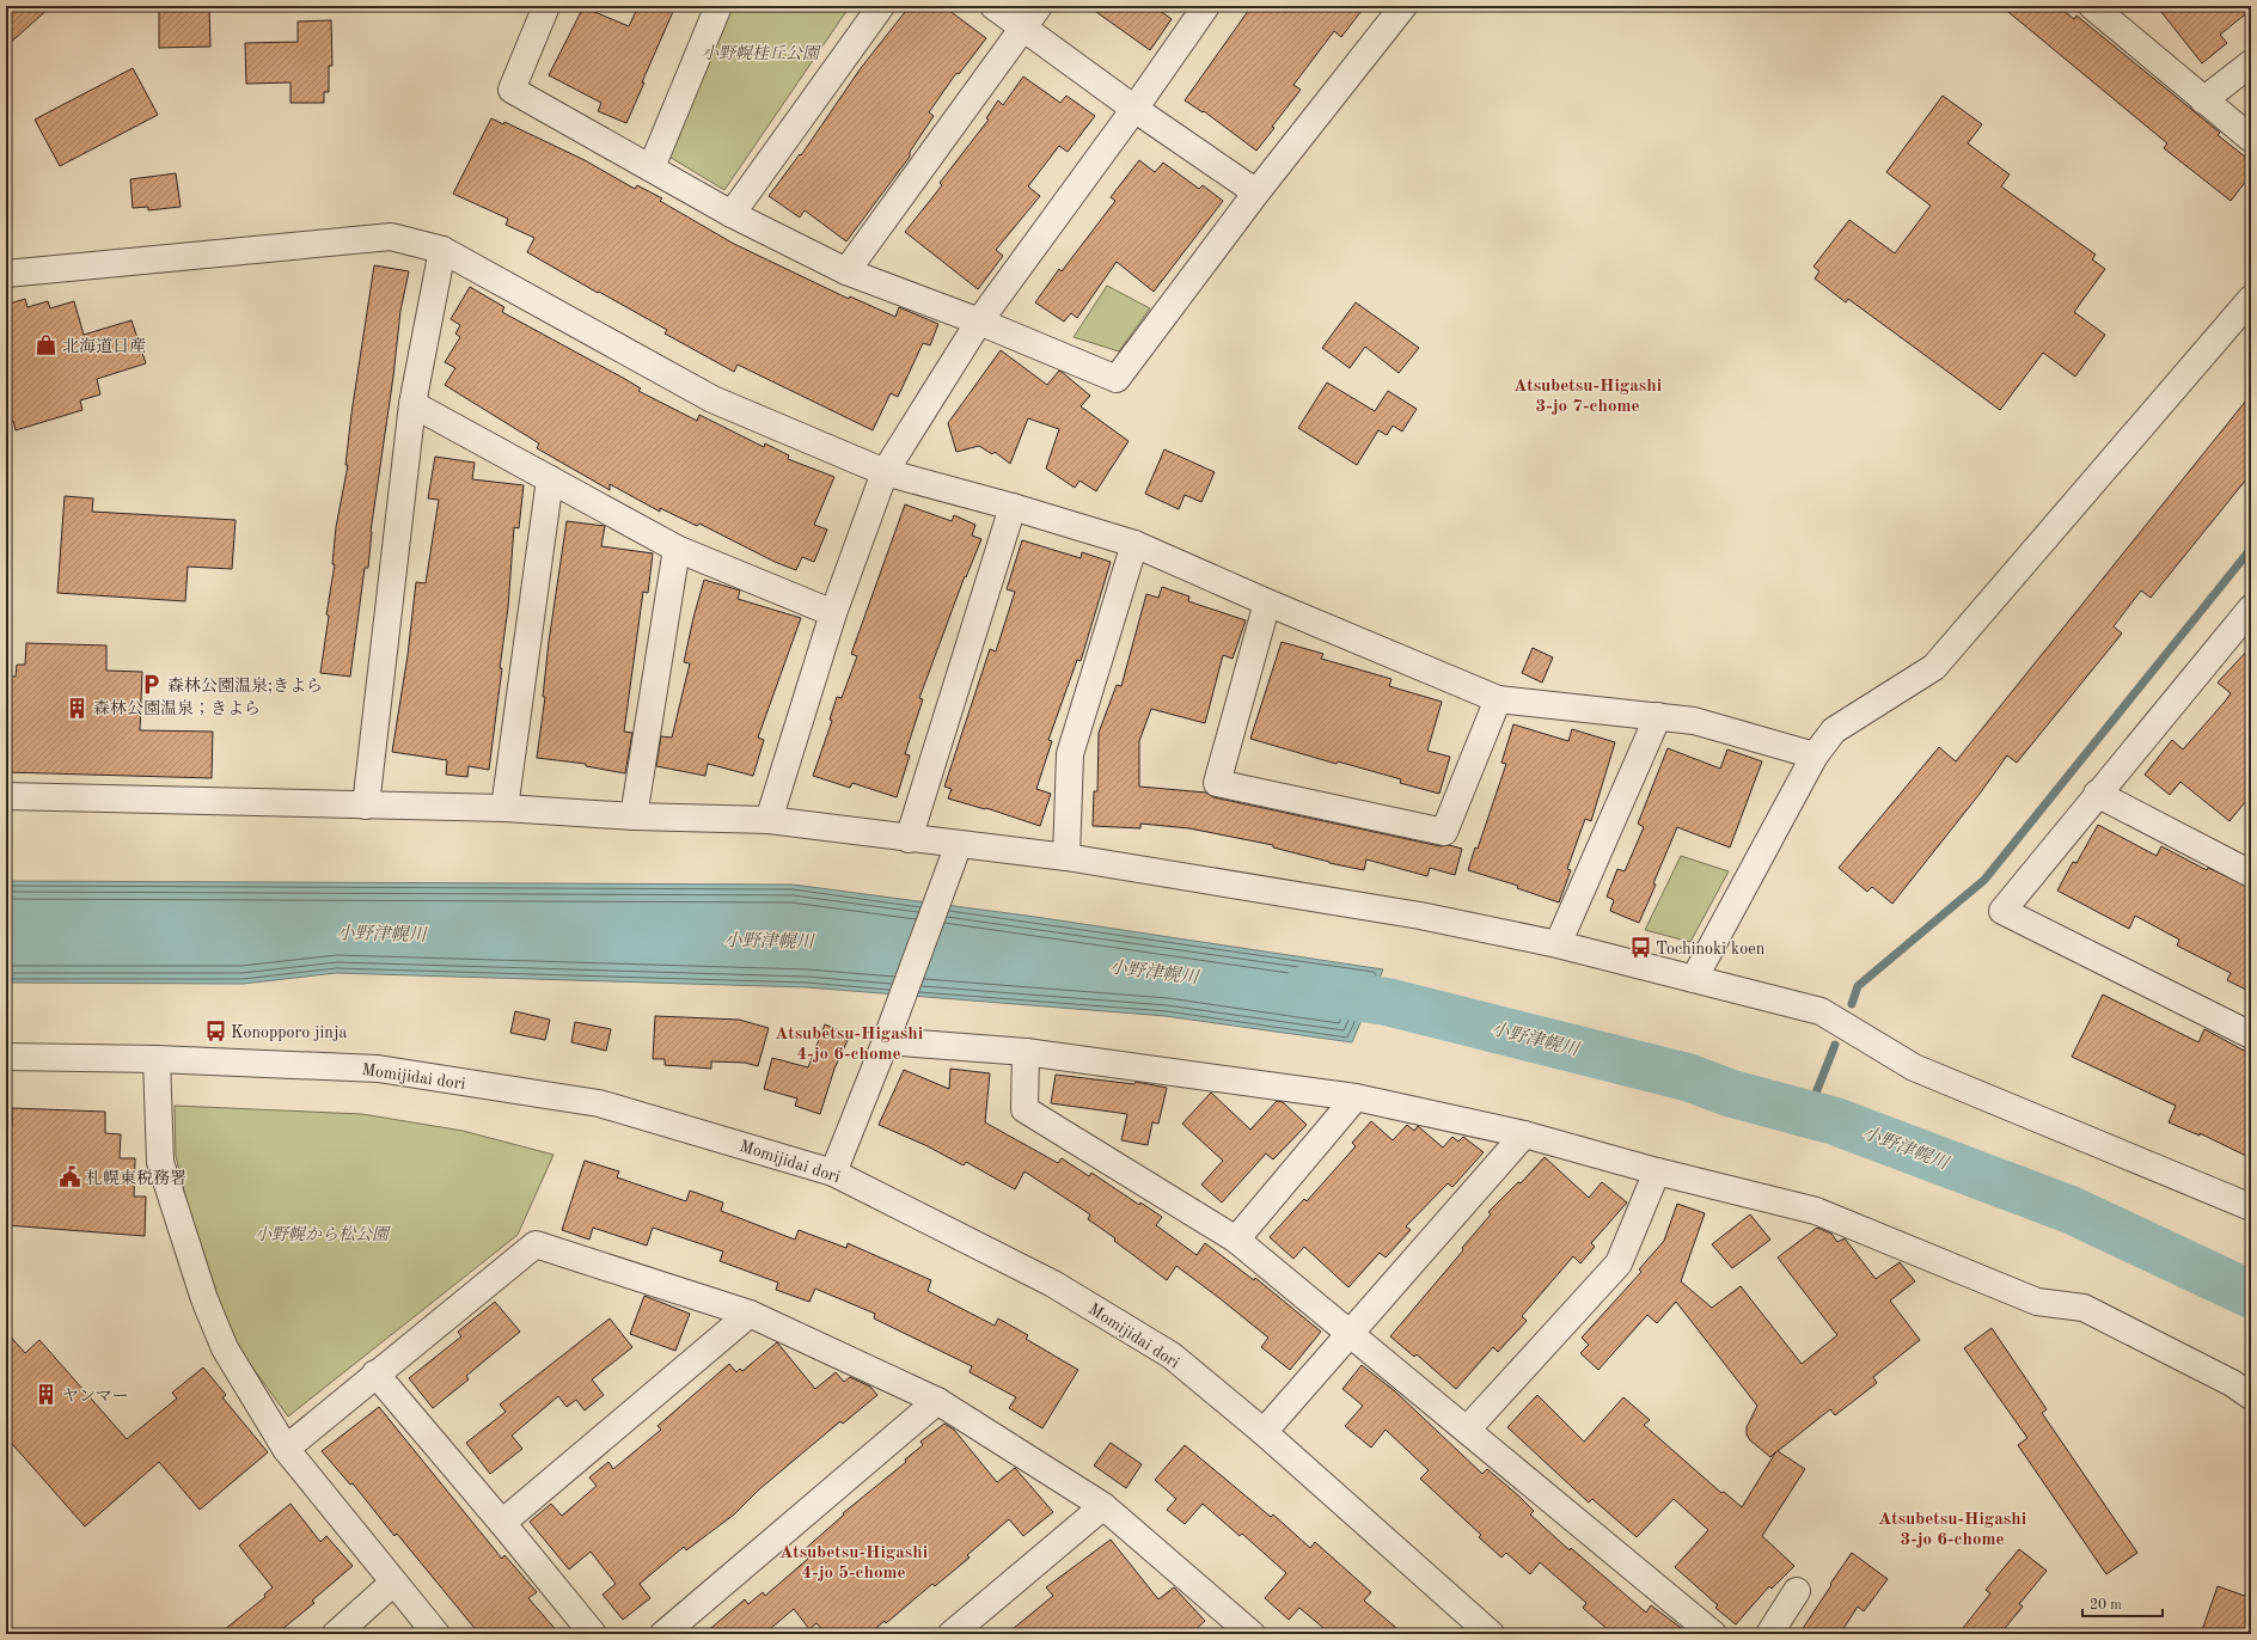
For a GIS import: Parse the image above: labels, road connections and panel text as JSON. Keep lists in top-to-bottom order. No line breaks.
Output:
{"streets":{"street":["Momijidai dori"]},"districts":["Atsubetsu-Higashi 3-jo 7-chome","Atsubetsu-Higashi 4-jo 6-chome","Atsubetsu-Higashi 3-jo 6-chome","Atsubetsu-Higashi 4-jo 5-chome"],"water":["小野津幌川"],"parks":["小野幌桂丘公園","小野幌から松公園"],"places":{"shop":["北海道日産"],"parking":["森林公園温泉;きよら"],"building":["森林公園温泉；きよら","ヤンマー"],"bus stop":["Tochinoki koen","Konopporo jinja"],"public building":["札幌東税務署"]},"scale_bar":"20 m"}
